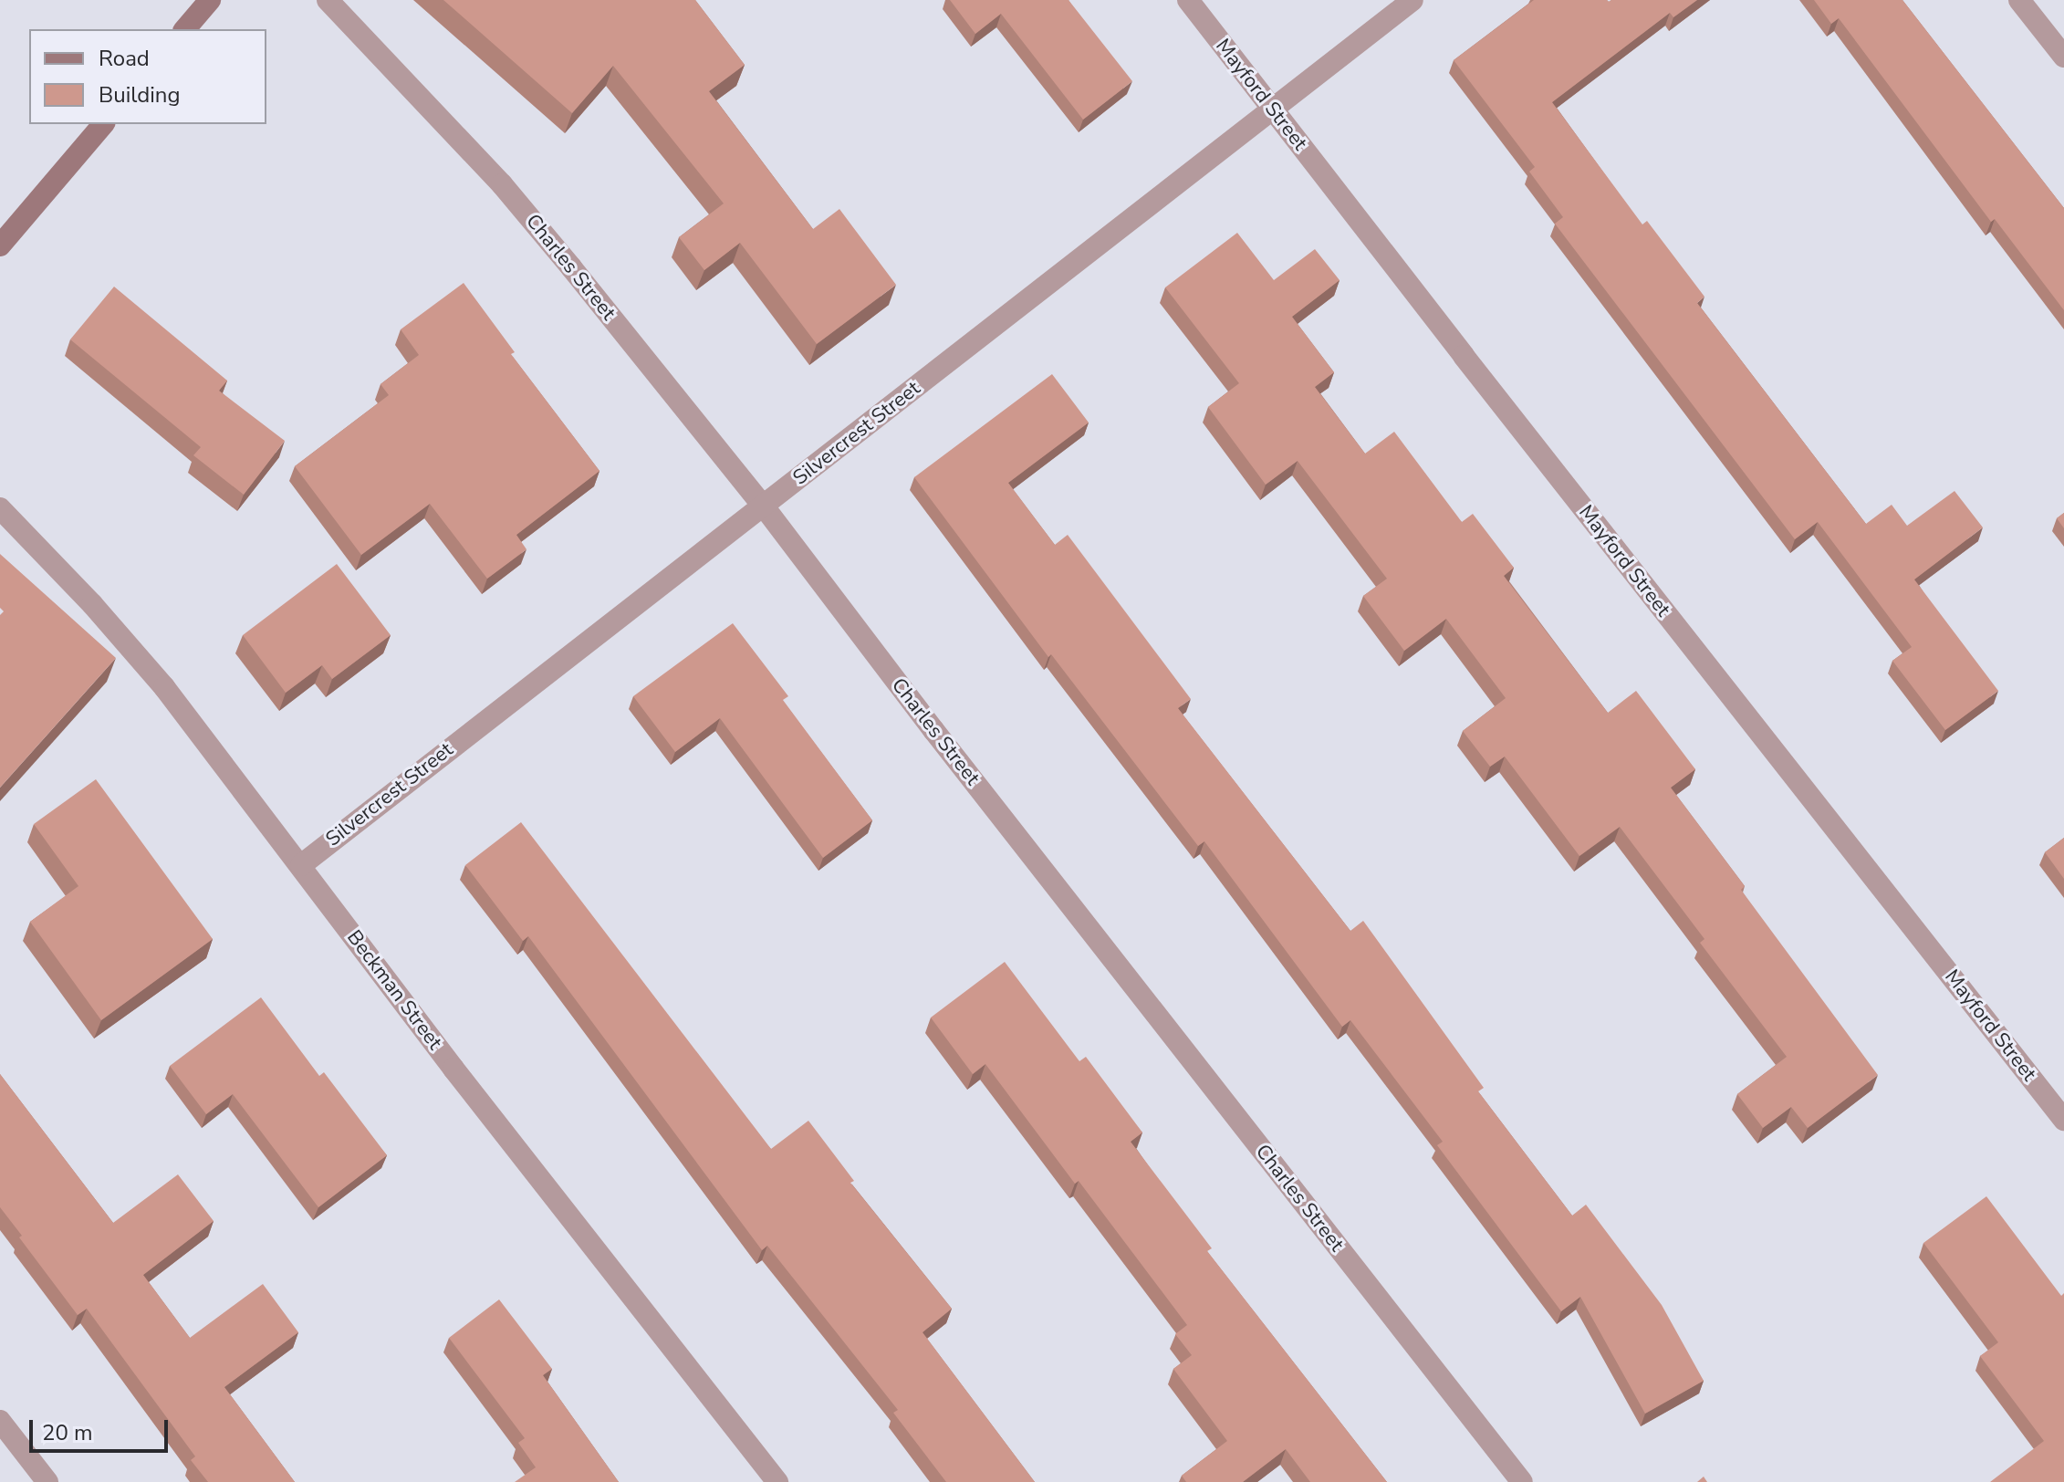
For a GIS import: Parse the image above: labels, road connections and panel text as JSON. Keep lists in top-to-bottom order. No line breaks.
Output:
{"streets":{"street":["Mayford Street","Charles Street","Silvercrest Street","Beckman Street"]},"crossings":[["Mayford Street","Silvercrest Street"],["Charles Street","Silvercrest Street"],["Silvercrest Street","Beckman Street"]],"legend":["Road","Building"],"scale_bar":"20 m"}
